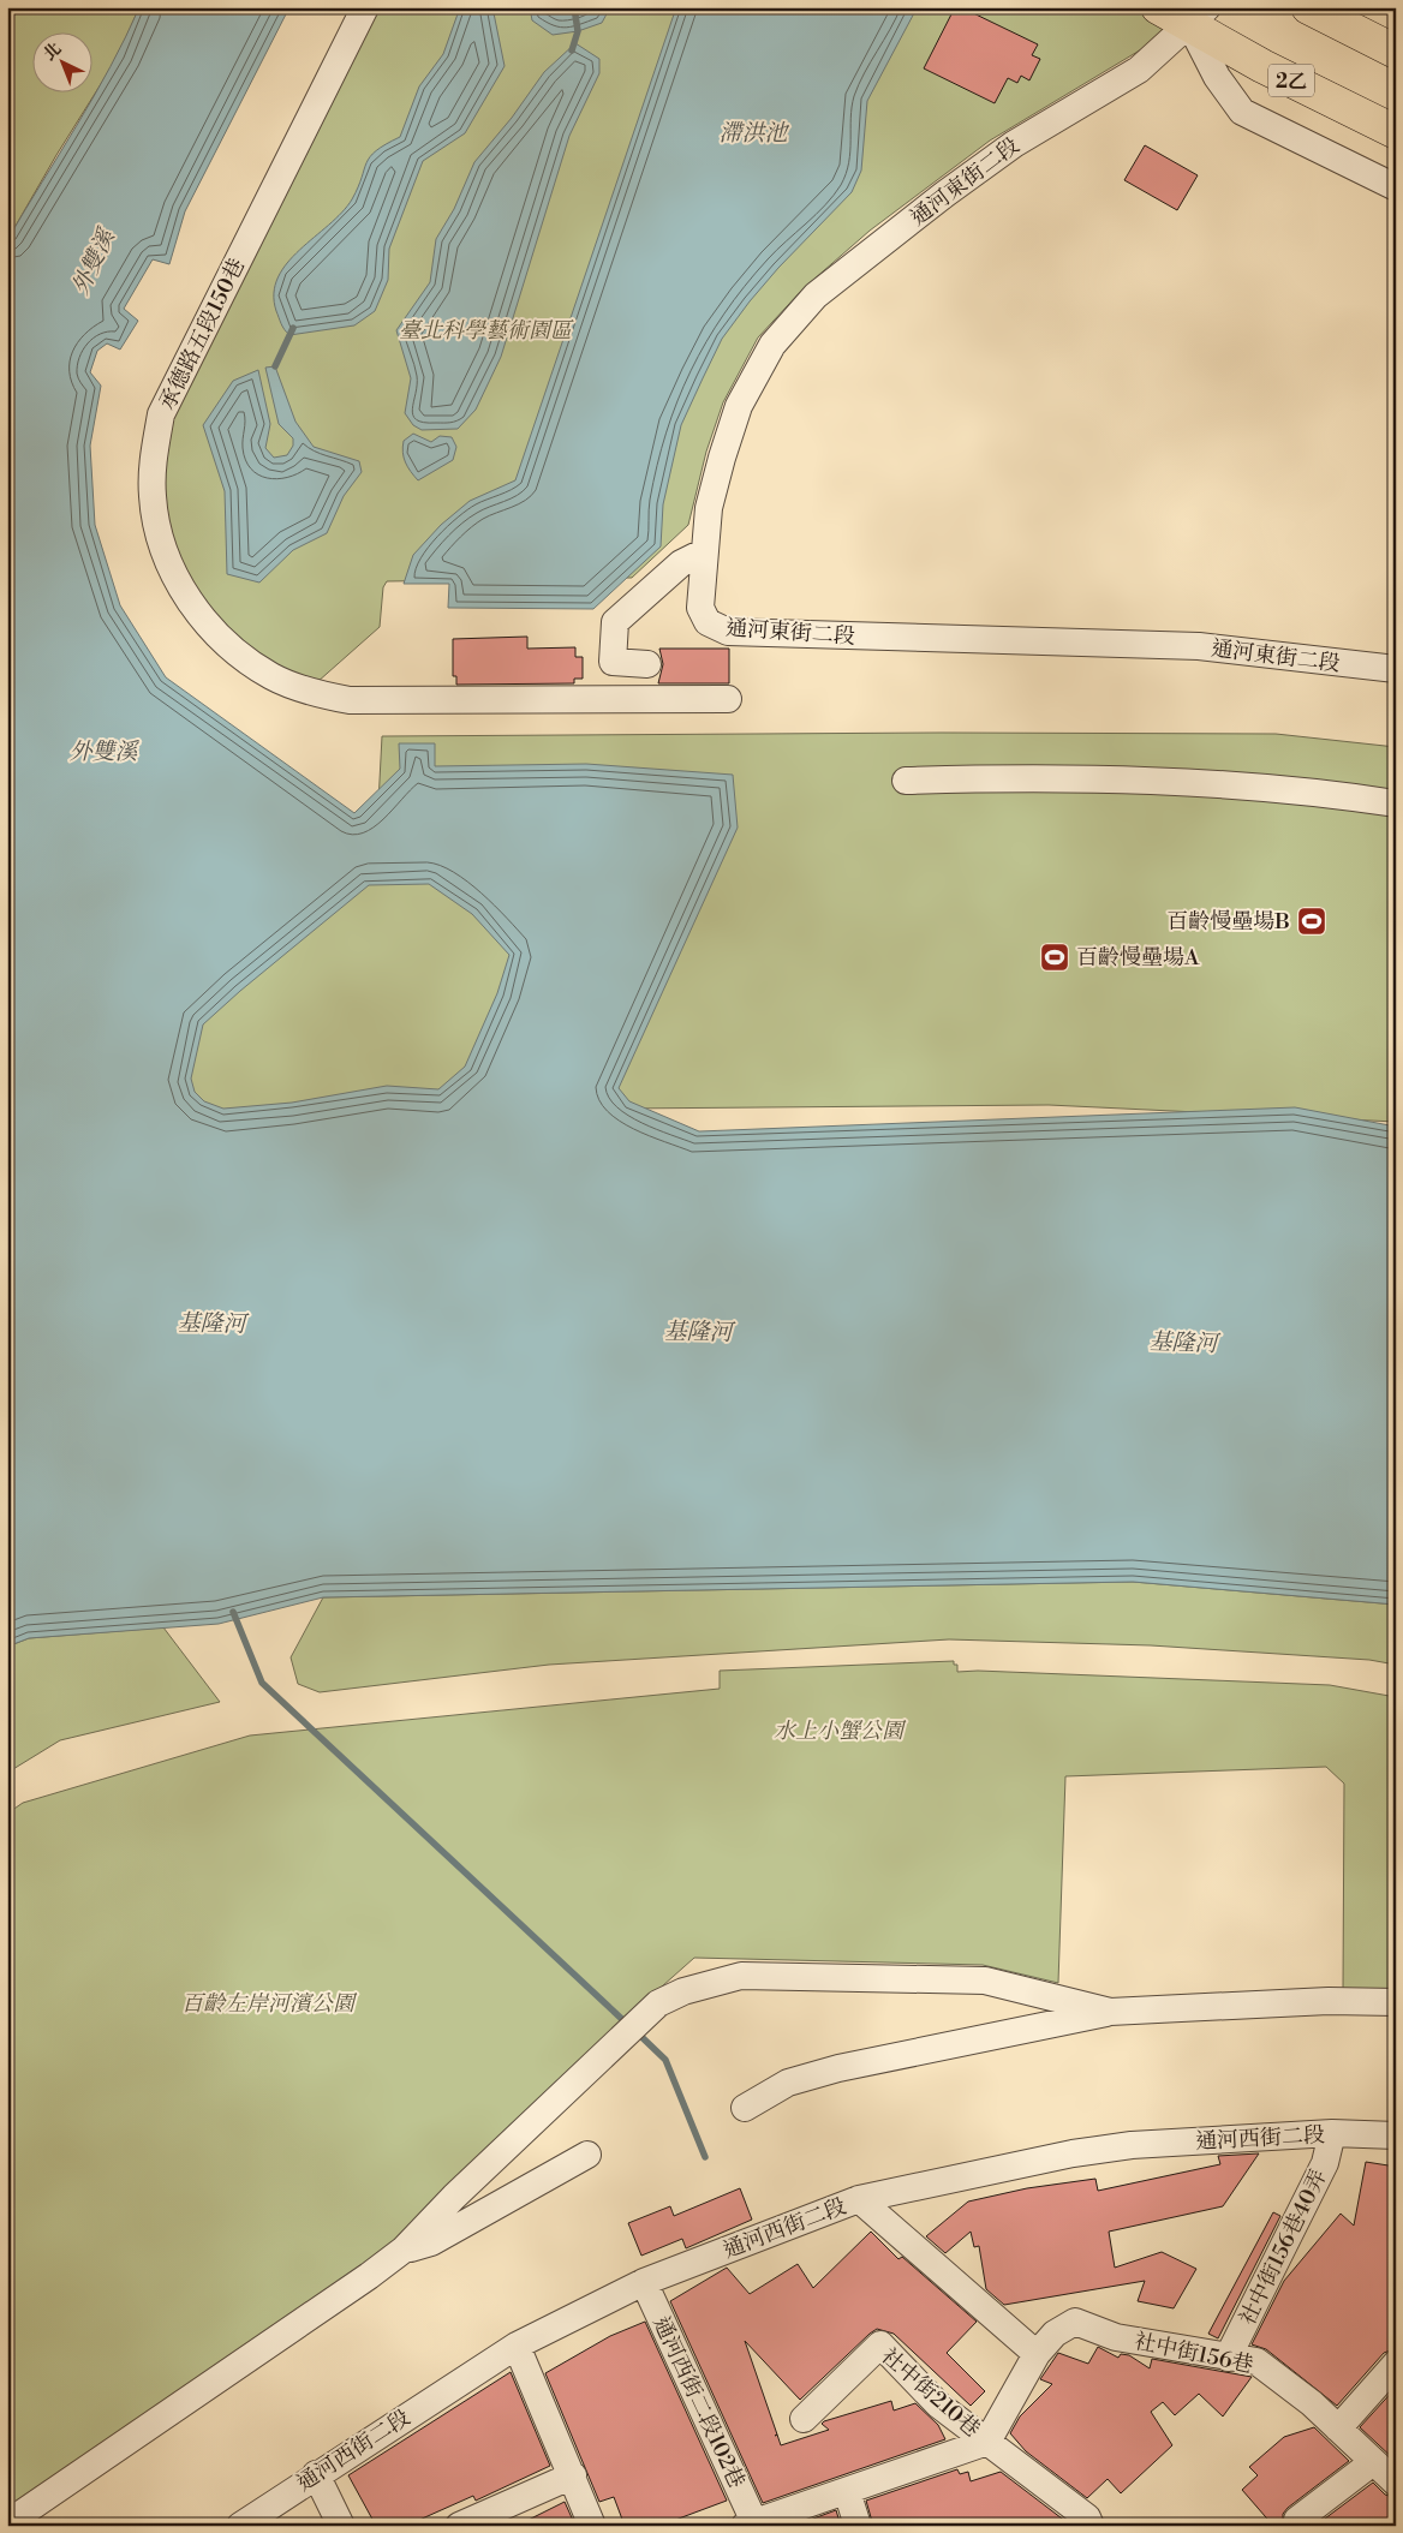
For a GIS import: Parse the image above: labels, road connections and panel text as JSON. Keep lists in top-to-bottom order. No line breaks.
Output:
{"streets":{"main road":["2乙"],"street":["通河東街二段","承德路五段150巷","通河西街二段","社中街156巷40弄","社中街156巷","社中街210巷","通河西街二段102巷"]},"crossings":[["2乙","通河東街二段"],["通河西街二段","社中街156巷40弄"],["通河西街二段","通河西街二段102巷"],["社中街156巷40弄","社中街156巷"]],"water":["滯洪池","外雙溪","基隆河"],"parks":["臺北科學藝術園區","水上小蟹公園","百齡左岸河濱公園"],"places":{"sports":["百齡慢壘場B","百齡慢壘場A"]},"north":"top left"}
